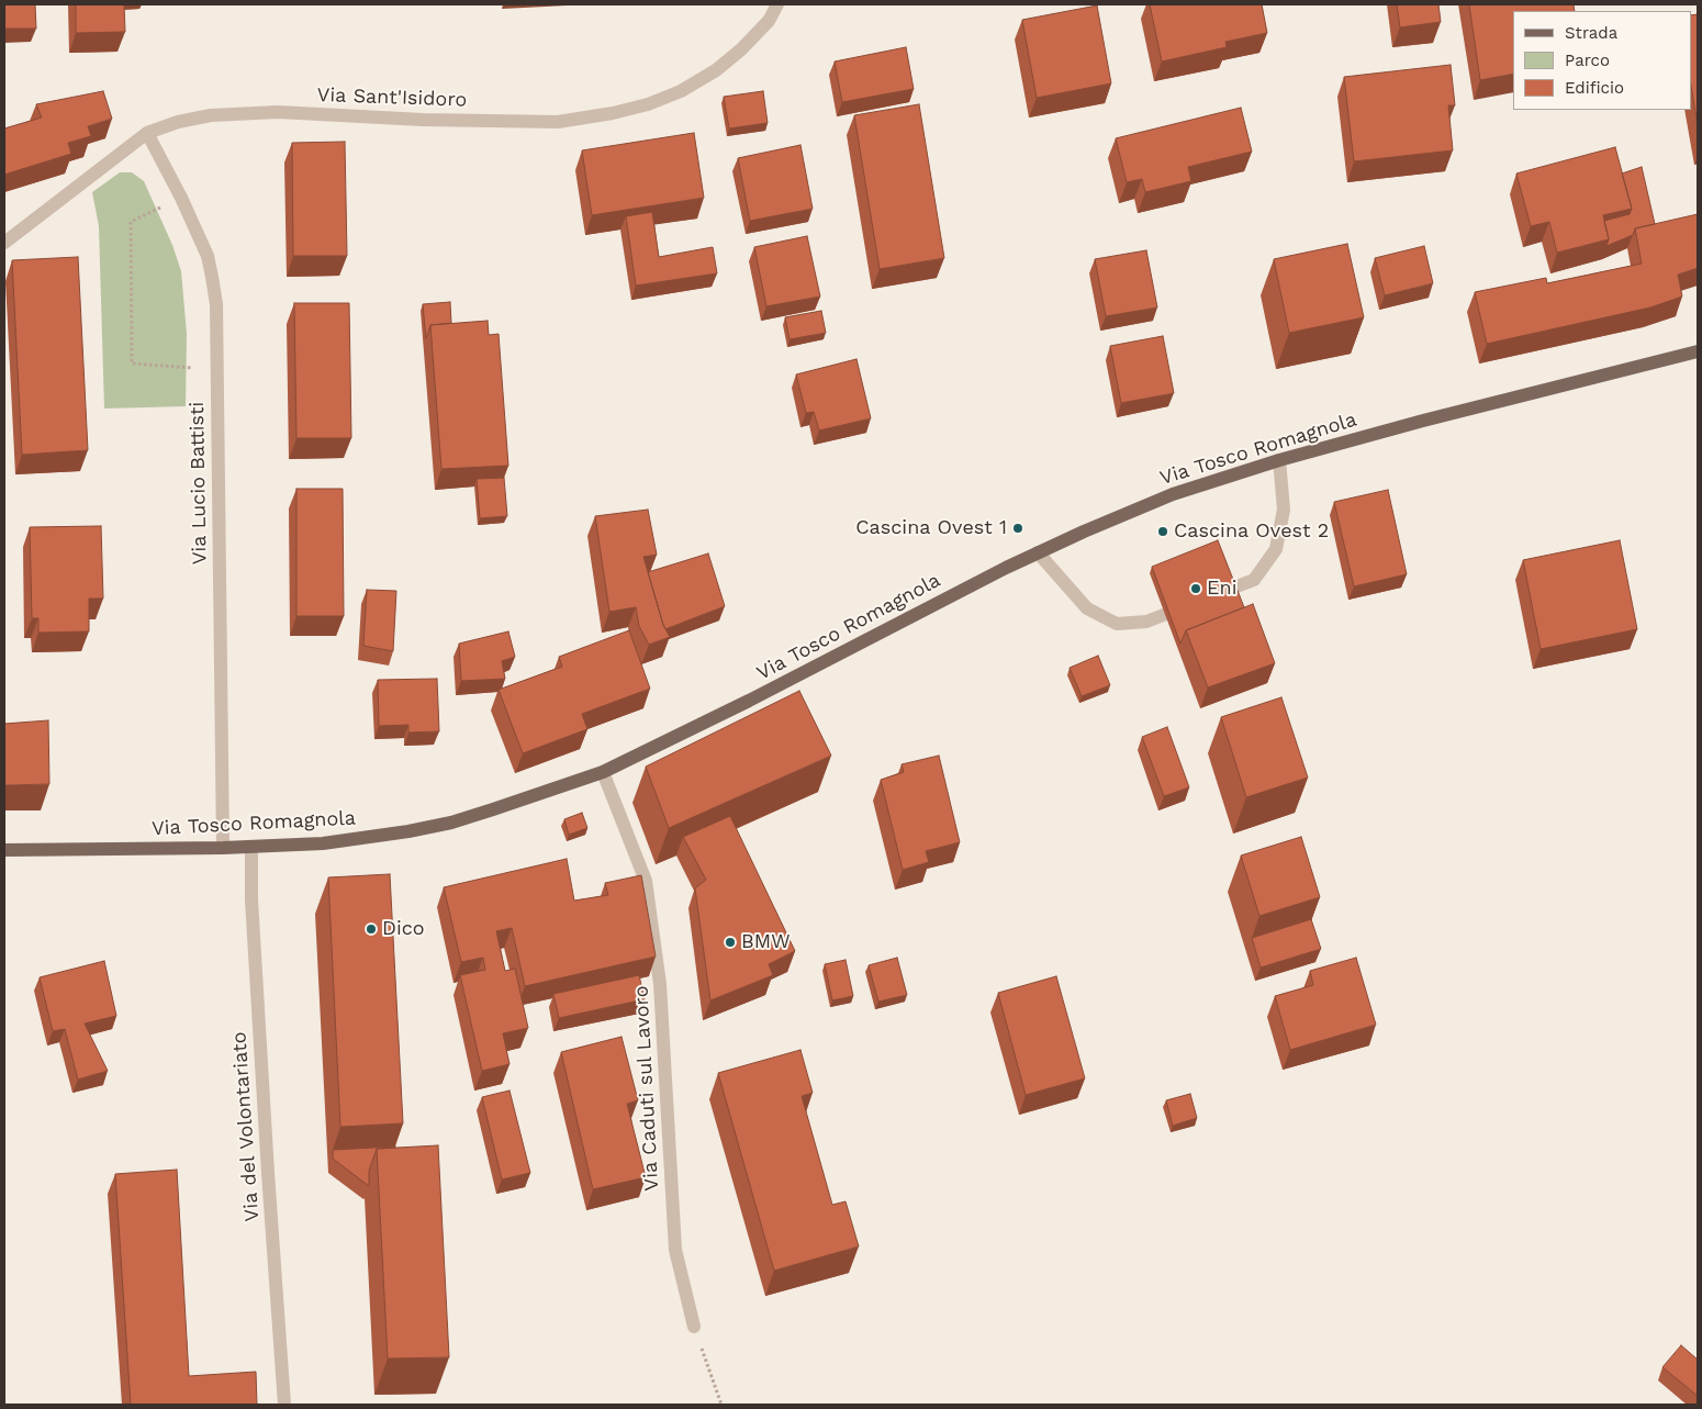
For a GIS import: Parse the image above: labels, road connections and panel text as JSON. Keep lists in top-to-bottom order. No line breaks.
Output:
{"streets":{"main road":["Via Tosco Romagnola"],"street":["Via Sant'Isidoro","Via Lucio Battisti","Via Caduti sul Lavoro","Via del Volontariato"]},"crossings":[["Via Sant'Isidoro","Via Lucio Battisti"],["Via Tosco Romagnola","Via Lucio Battisti"],["Via Tosco Romagnola","Via Caduti sul Lavoro"],["Via Tosco Romagnola","Via del Volontariato"]],"places":["Cascina Ovest 1","Cascina Ovest 2","Eni","Dico","BMW"],"legend":["Strada","Parco","Edificio"]}
